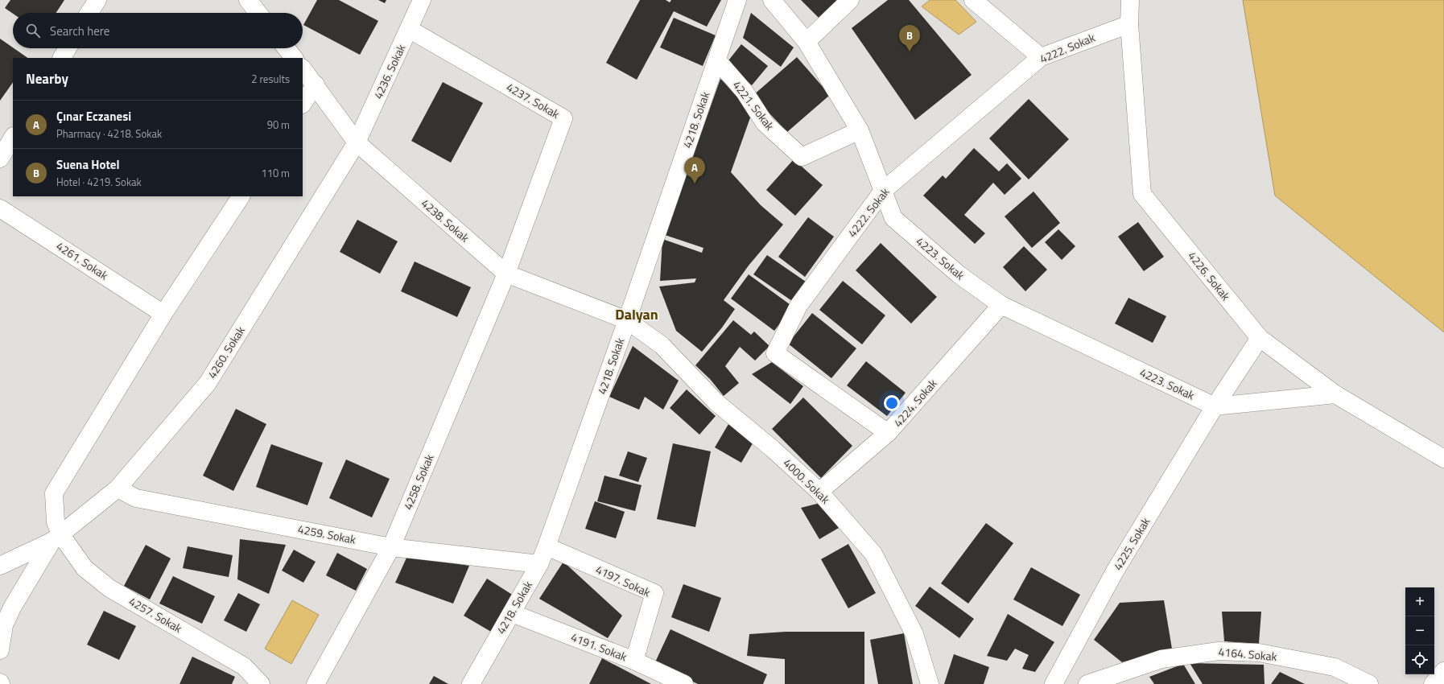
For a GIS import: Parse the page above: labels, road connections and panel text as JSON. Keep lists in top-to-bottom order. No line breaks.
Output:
{"streets":{"street":["4222. Sokak","4236. Sokak","4237. Sokak","4221. Sokak","4218. Sokak","4238. Sokak","4223. Sokak","4261. Sokak","4226. Sokak","4260. Sokak","4224. Sokak","4000. Sokak","4258. Sokak","4259. Sokak","4225. Sokak","4197. Sokak","4257. Sokak","4191. Sokak","4164. Sokak"]},"crossings":[["4222. Sokak","4223. Sokak"],["4222. Sokak","4226. Sokak"],["4222. Sokak","4224. Sokak"],["4236. Sokak","4237. Sokak"],["4236. Sokak","4238. Sokak"],["4236. Sokak","4260. Sokak"],["4237. Sokak","4238. Sokak"],["4237. Sokak","4258. Sokak"],["4221. Sokak","4218. Sokak"],["4221. Sokak","4223. Sokak"],["4218. Sokak","4238. Sokak"],["4218. Sokak","4000. Sokak"],["4218. Sokak","4259. Sokak"],["4218. Sokak","4197. Sokak"],["4218. Sokak","4191. Sokak"],["4238. Sokak","4260. Sokak"],["4238. Sokak","4000. Sokak"],["4238. Sokak","4258. Sokak"],["4223. Sokak","4224. Sokak"],["4223. Sokak","4225. Sokak"],["4226. Sokak","4225. Sokak"],["4260. Sokak","4259. Sokak"],["4260. Sokak","4257. Sokak"],["4224. Sokak","4000. Sokak"],["4258. Sokak","4259. Sokak"],["4197. Sokak","4191. Sokak"]],"districts":["Dalyan"],"page":{"search":"Search here","pins":["B","A"],"heading":["Nearby","2 results"],"list":[{"mark":"A","name":"Çınar Eczanesi","note":"Pharmacy · 4218. Sokak","value":"90 m"},{"mark":"B","name":"Suena Hotel","note":"Hotel · 4219. Sokak","value":"110 m"}],"map_buttons":["+","−"]}}
